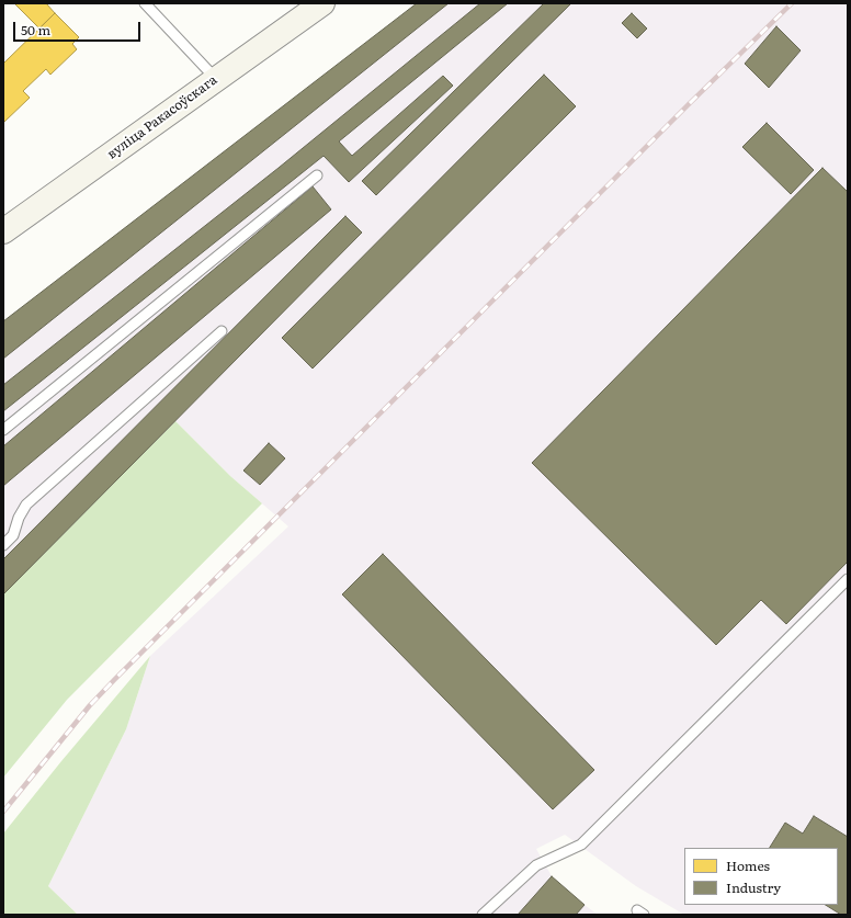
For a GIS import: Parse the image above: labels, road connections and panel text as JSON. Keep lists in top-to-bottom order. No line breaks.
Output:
{"streets":{"main road":["вуліца Ракасоўскага"]},"legend":["Homes","Industry"],"scale_bar":"50 m"}
